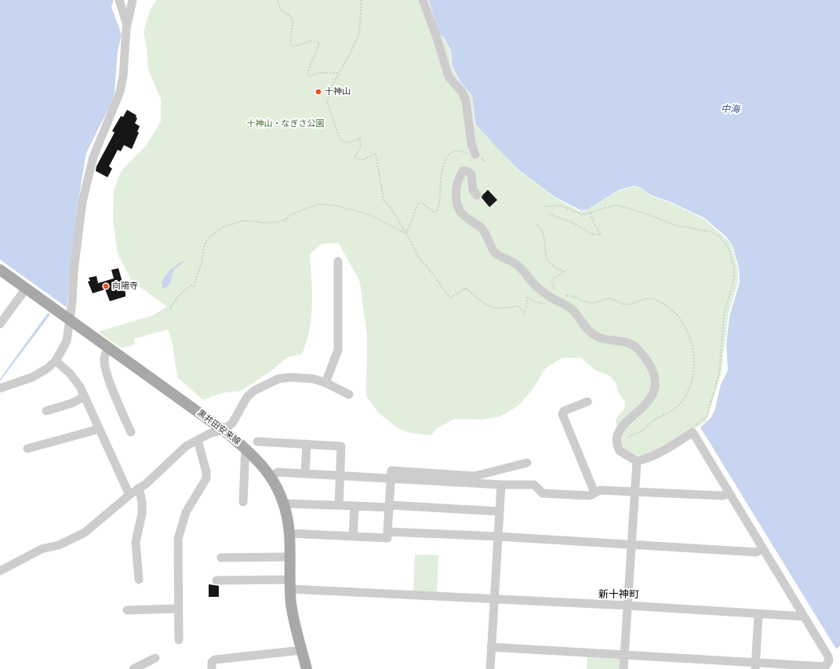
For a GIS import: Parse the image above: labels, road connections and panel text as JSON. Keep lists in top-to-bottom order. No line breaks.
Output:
{"streets":{"main road":["黒井田安来線"]},"districts":["新十神町"],"water":["中海"],"parks":["十神山・なぎさ公園"],"places":["十神山","向陽寺"]}
